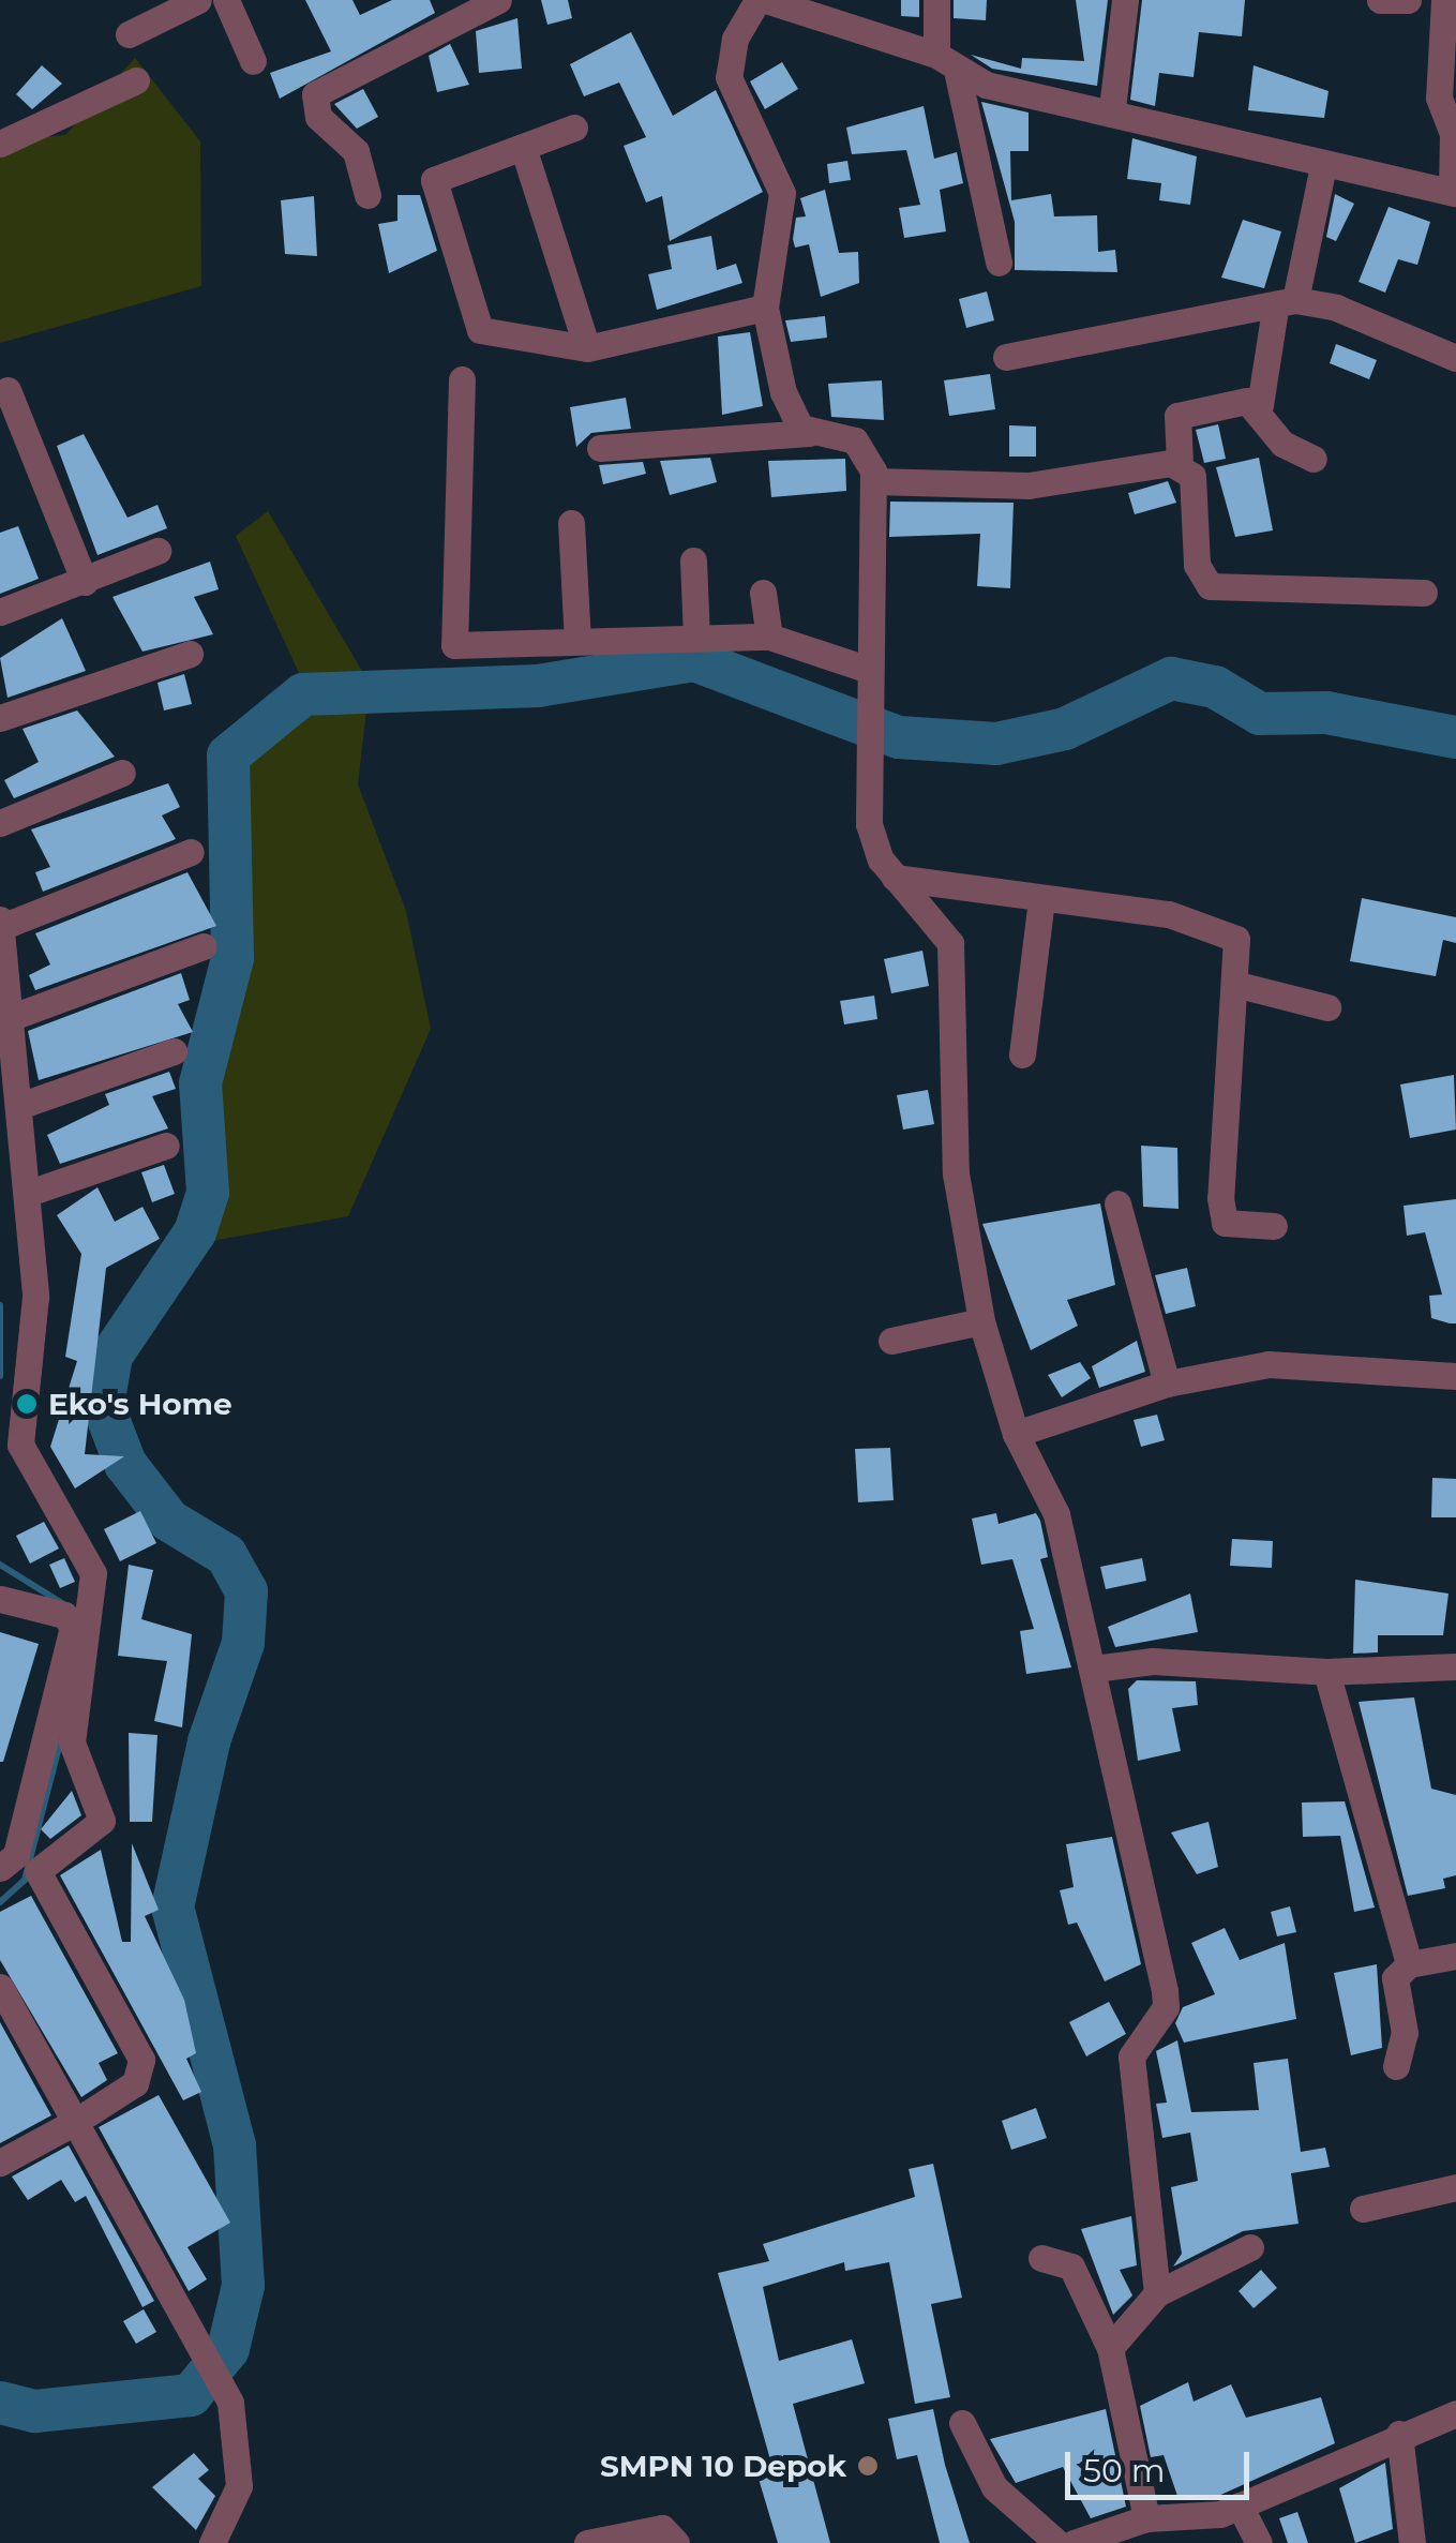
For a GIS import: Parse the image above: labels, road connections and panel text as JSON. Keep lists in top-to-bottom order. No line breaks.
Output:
{"places":["Eko's Home","SMPN 10 Depok"],"scale_bar":"50 m"}
